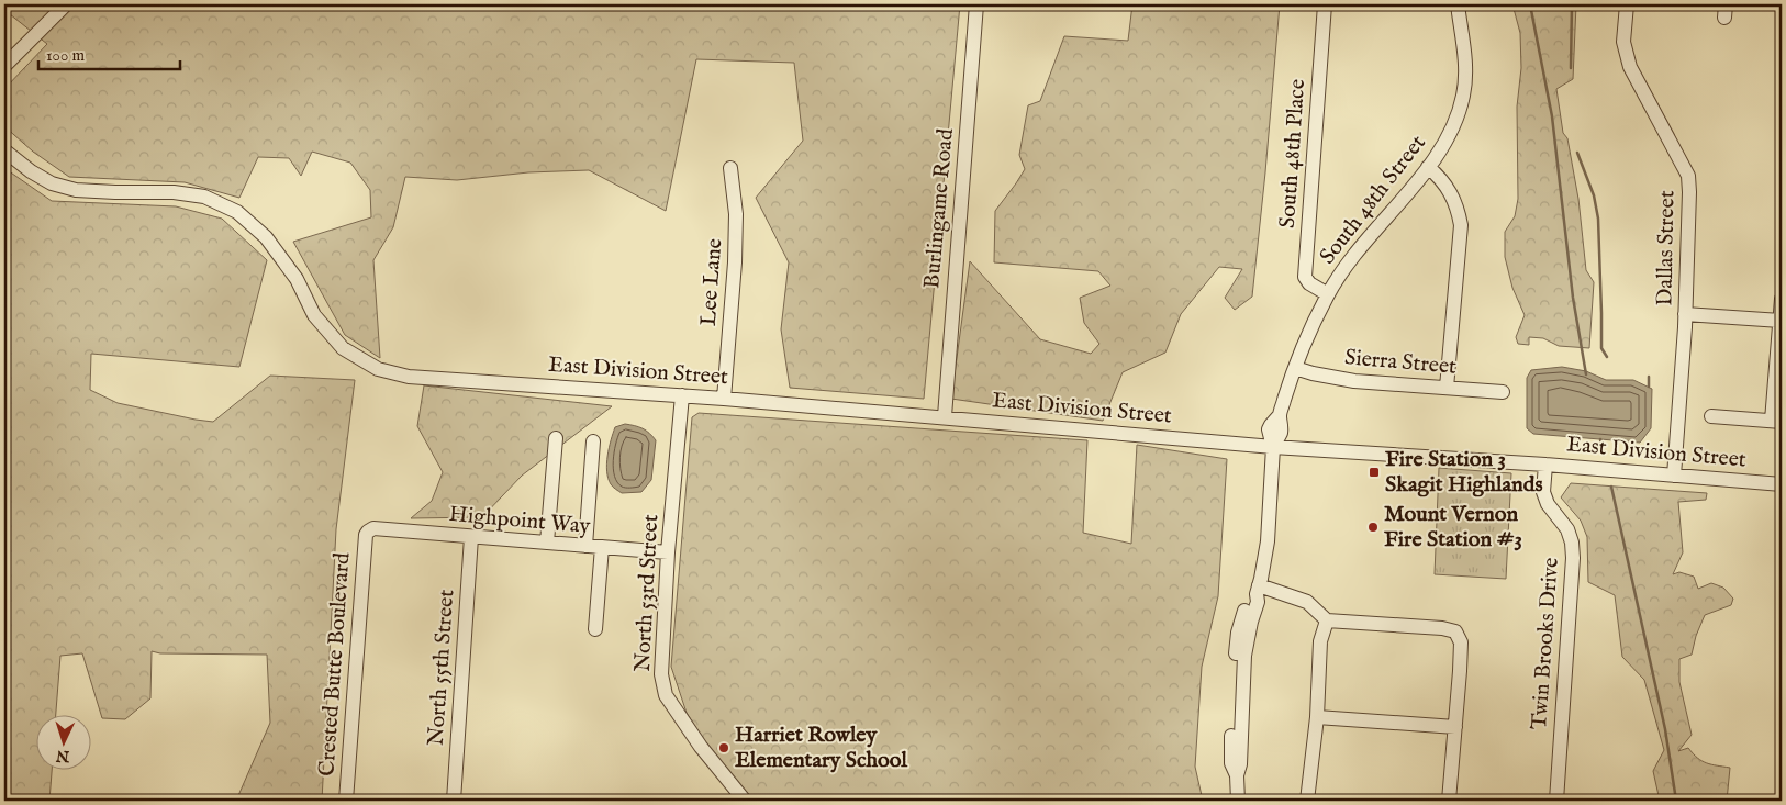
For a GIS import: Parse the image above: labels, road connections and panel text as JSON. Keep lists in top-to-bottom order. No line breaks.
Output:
{"streets":{"street":["South 48th Place","South 48th Street","Burlingame Road","Dallas Street","Lee Lane","Sierra Street","East Division Street","Highpoint Way","North 53rd Street","Twin Brooks Drive","Crested Butte Boulevard","North 55th Street"]},"crossings":[["South 48th Place","South 48th Street"],["South 48th Street","Sierra Street"],["South 48th Street","East Division Street"],["Burlingame Road","East Division Street"],["Dallas Street","East Division Street"],["Lee Lane","East Division Street"],["East Division Street","North 53rd Street"],["East Division Street","Twin Brooks Drive"],["Highpoint Way","North 53rd Street"],["Highpoint Way","Crested Butte Boulevard"],["Highpoint Way","North 55th Street"]],"places":{"transit":["Fire Station 3 Skagit Highlands"],"other":["Mount Vernon Fire Station #3","Harriet Rowley Elementary School"]},"scale_bar":"100 m","north":"bottom"}
